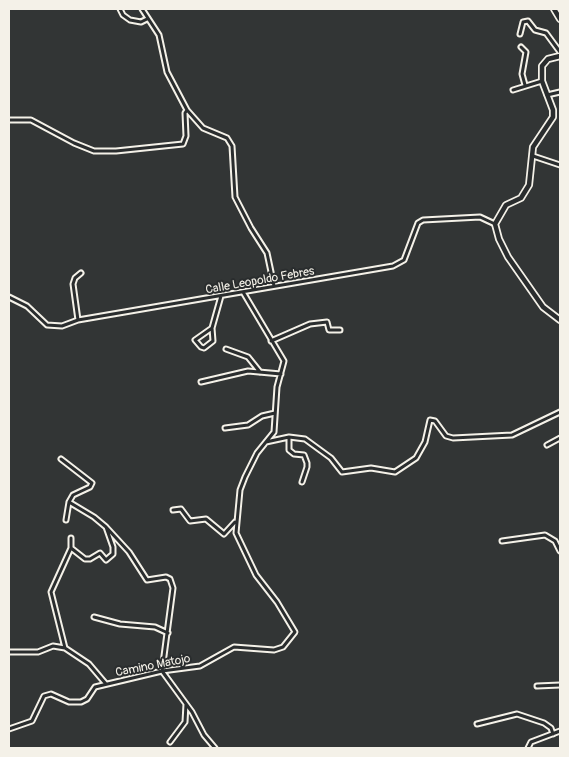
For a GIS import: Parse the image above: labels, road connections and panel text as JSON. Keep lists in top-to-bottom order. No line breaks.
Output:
{"streets":{"street":["Calle Leopoldo Febres","Camino Matojo"]},"crossings":[["Calle Leopoldo Febres","Camino Matojo"]]}
